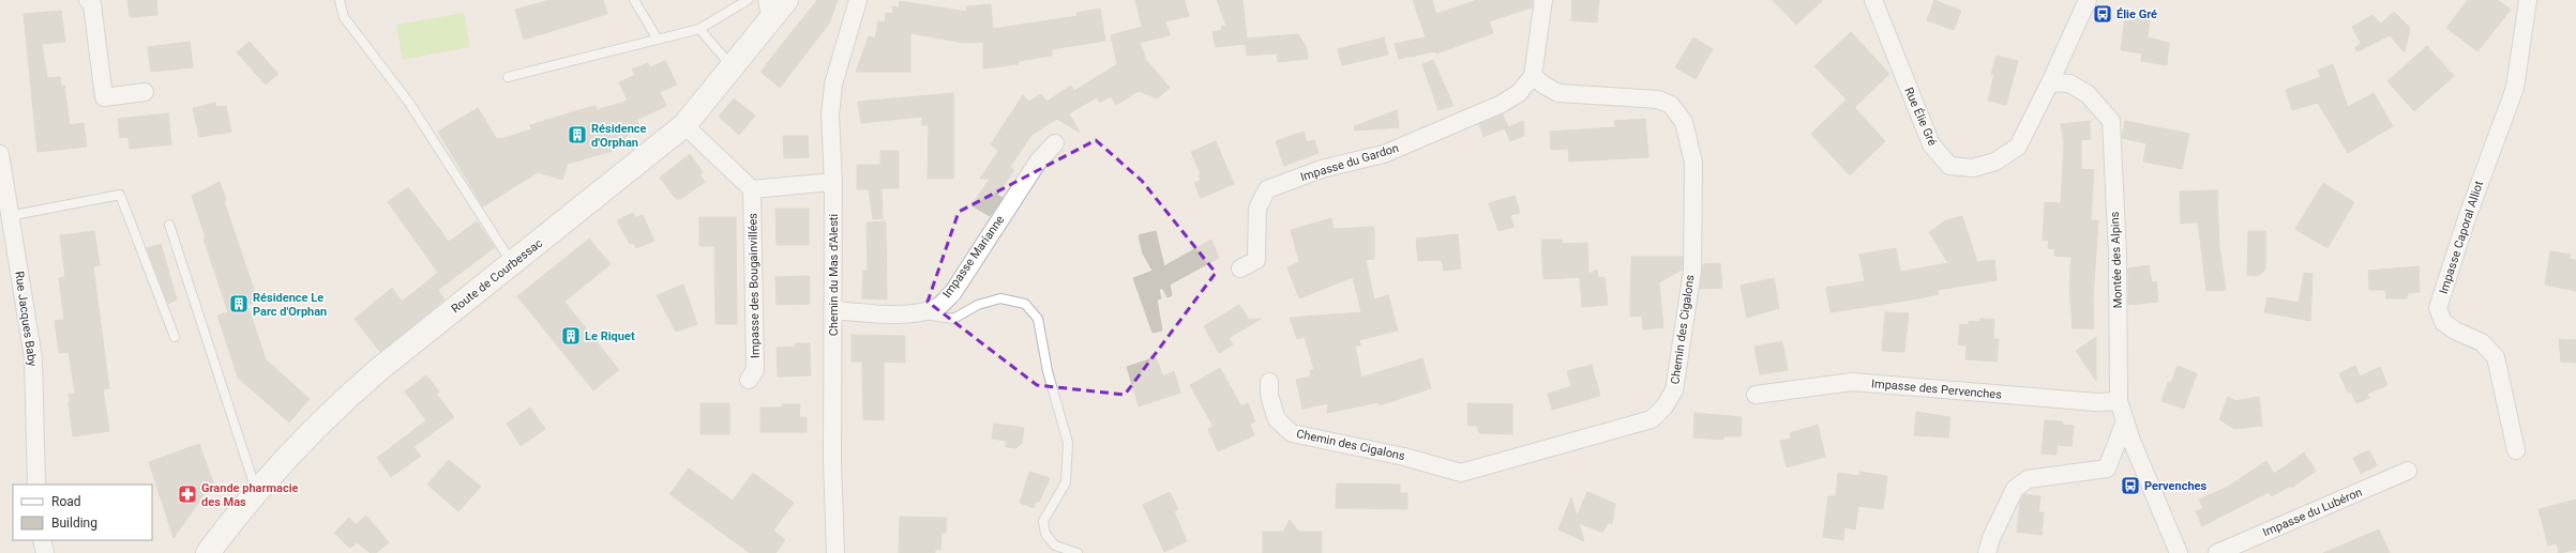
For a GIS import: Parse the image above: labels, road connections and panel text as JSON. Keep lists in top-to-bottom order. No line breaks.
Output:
{"streets":{"street":["Rue Élie Gré","Impasse du Gardon","Impasse Caporal Alliot","Impasse Marianne","Montée des Alpins","Chemin du Mas d'Alesti","Route de Courbessac","Impasse des Bougainvillées","Rue Jacques Baby","Chemin des Cigalons","Impasse des Pervenches","Impasse du Lubéron"]},"crossings":[["Rue Élie Gré","Montée des Alpins"],["Impasse du Gardon","Chemin des Cigalons"],["Impasse Marianne","Chemin du Mas d'Alesti"],["Montée des Alpins","Impasse des Pervenches"]],"places":{"bus stop":["Élie Gré","Pervenches"],"building":["Résidence d'Orphan","Résidence Le Parc d'Orphan","Le Riquet"],"pharmacy":["Grande pharmacie des Mas"]},"legend":["Road","Building"]}
